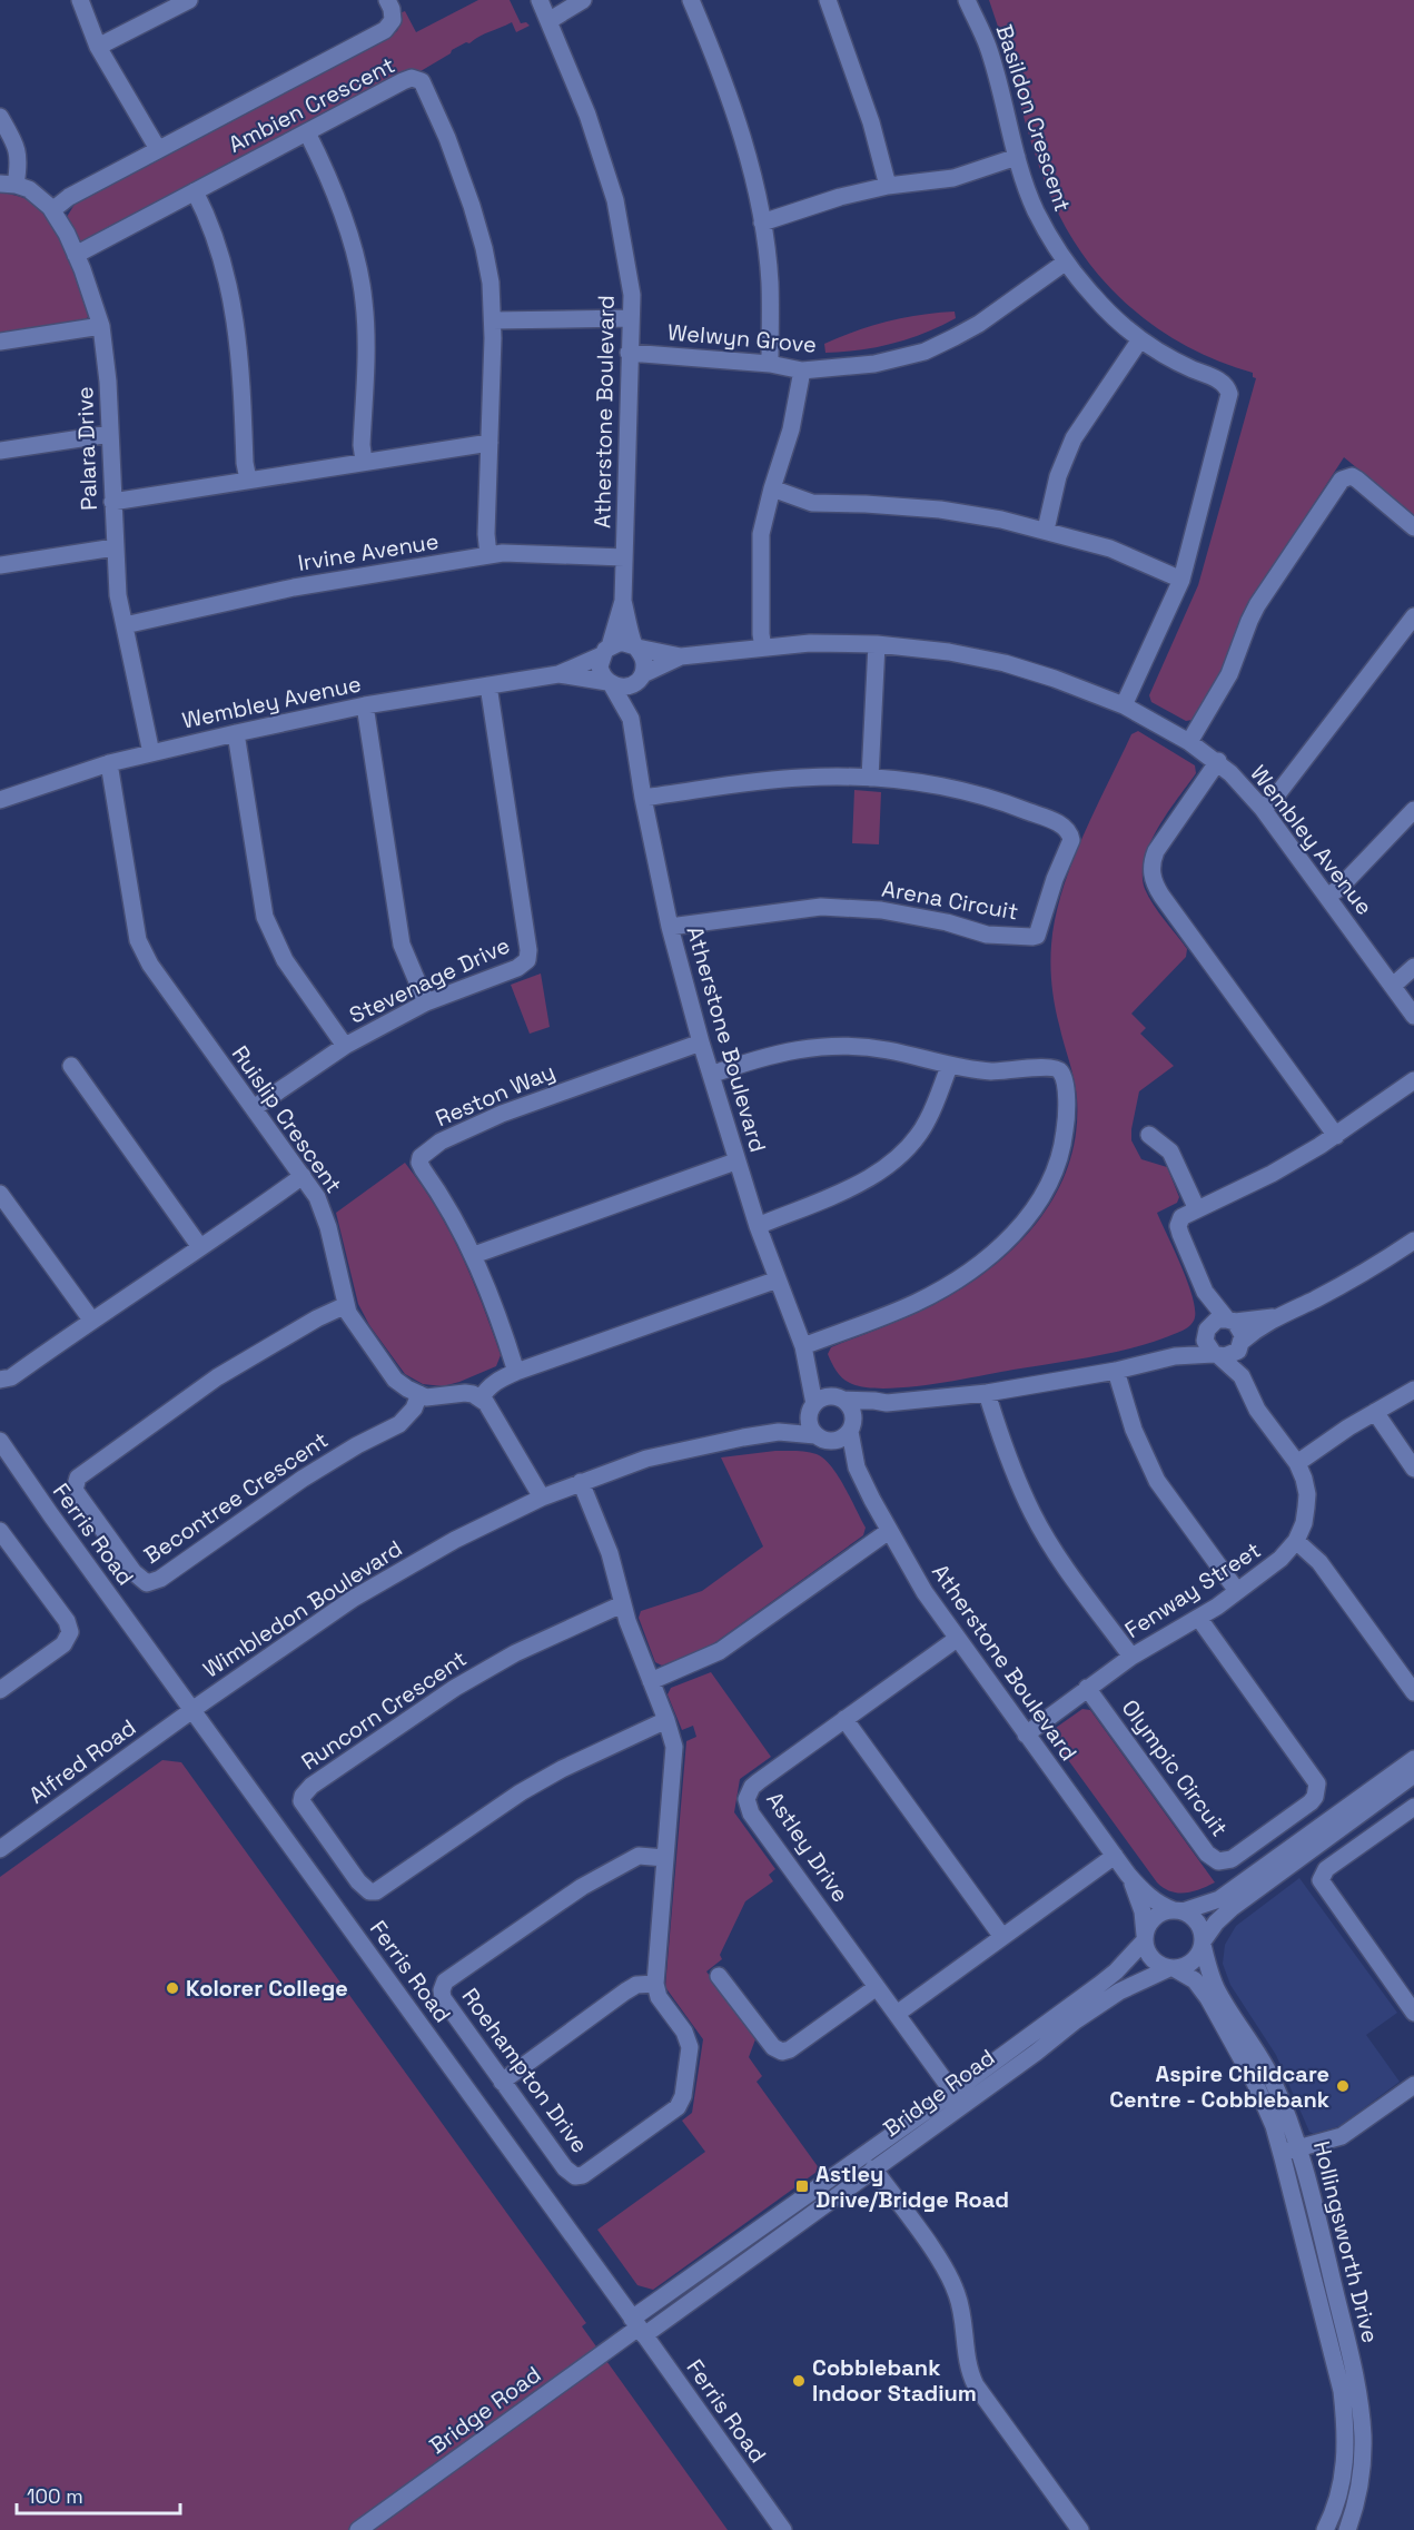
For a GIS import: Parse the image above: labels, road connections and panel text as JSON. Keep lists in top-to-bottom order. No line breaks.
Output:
{"streets":{"street":["Ambien Crescent","Basildon Crescent","Welwyn Grove","Atherstone Boulevard","Palara Drive","Irvine Avenue","Wembley Avenue","Arena Circuit","Stevenage Drive","Reston Way","Ruislip Crescent","Becontree Crescent","Ferris Road","Fenway Street","Wimbledon Boulevard","Runcorn Crescent","Alfred Road","Olympic Circuit","Astley Drive","Roehampton Drive","Bridge Road","Hollingsworth Drive"]},"crossings":[["Ambien Crescent","Palara Drive"],["Ambien Crescent","Irvine Avenue"],["Basildon Crescent","Welwyn Grove"],["Basildon Crescent","Wembley Avenue"],["Welwyn Grove","Atherstone Boulevard"],["Atherstone Boulevard","Irvine Avenue"],["Atherstone Boulevard","Wembley Avenue"],["Atherstone Boulevard","Arena Circuit"],["Atherstone Boulevard","Reston Way"],["Atherstone Boulevard","Fenway Street"],["Atherstone Boulevard","Wimbledon Boulevard"],["Atherstone Boulevard","Astley Drive"],["Atherstone Boulevard","Bridge Road"],["Atherstone Boulevard","Hollingsworth Drive"],["Palara Drive","Irvine Avenue"],["Palara Drive","Wembley Avenue"],["Wembley Avenue","Stevenage Drive"],["Wembley Avenue","Ruislip Crescent"],["Stevenage Drive","Ruislip Crescent"],["Ruislip Crescent","Becontree Crescent"],["Ferris Road","Wimbledon Boulevard"],["Ferris Road","Alfred Road"],["Ferris Road","Bridge Road"],["Fenway Street","Olympic Circuit"],["Wimbledon Boulevard","Alfred Road"],["Astley Drive","Bridge Road"],["Bridge Road","Hollingsworth Drive"]],"places":{"other":["Kolorer College","Aspire Childcare Centre - Cobblebank","Cobblebank Indoor Stadium"],"transit":["Astley Drive/Bridge Road"]},"scale_bar":"100 m"}
